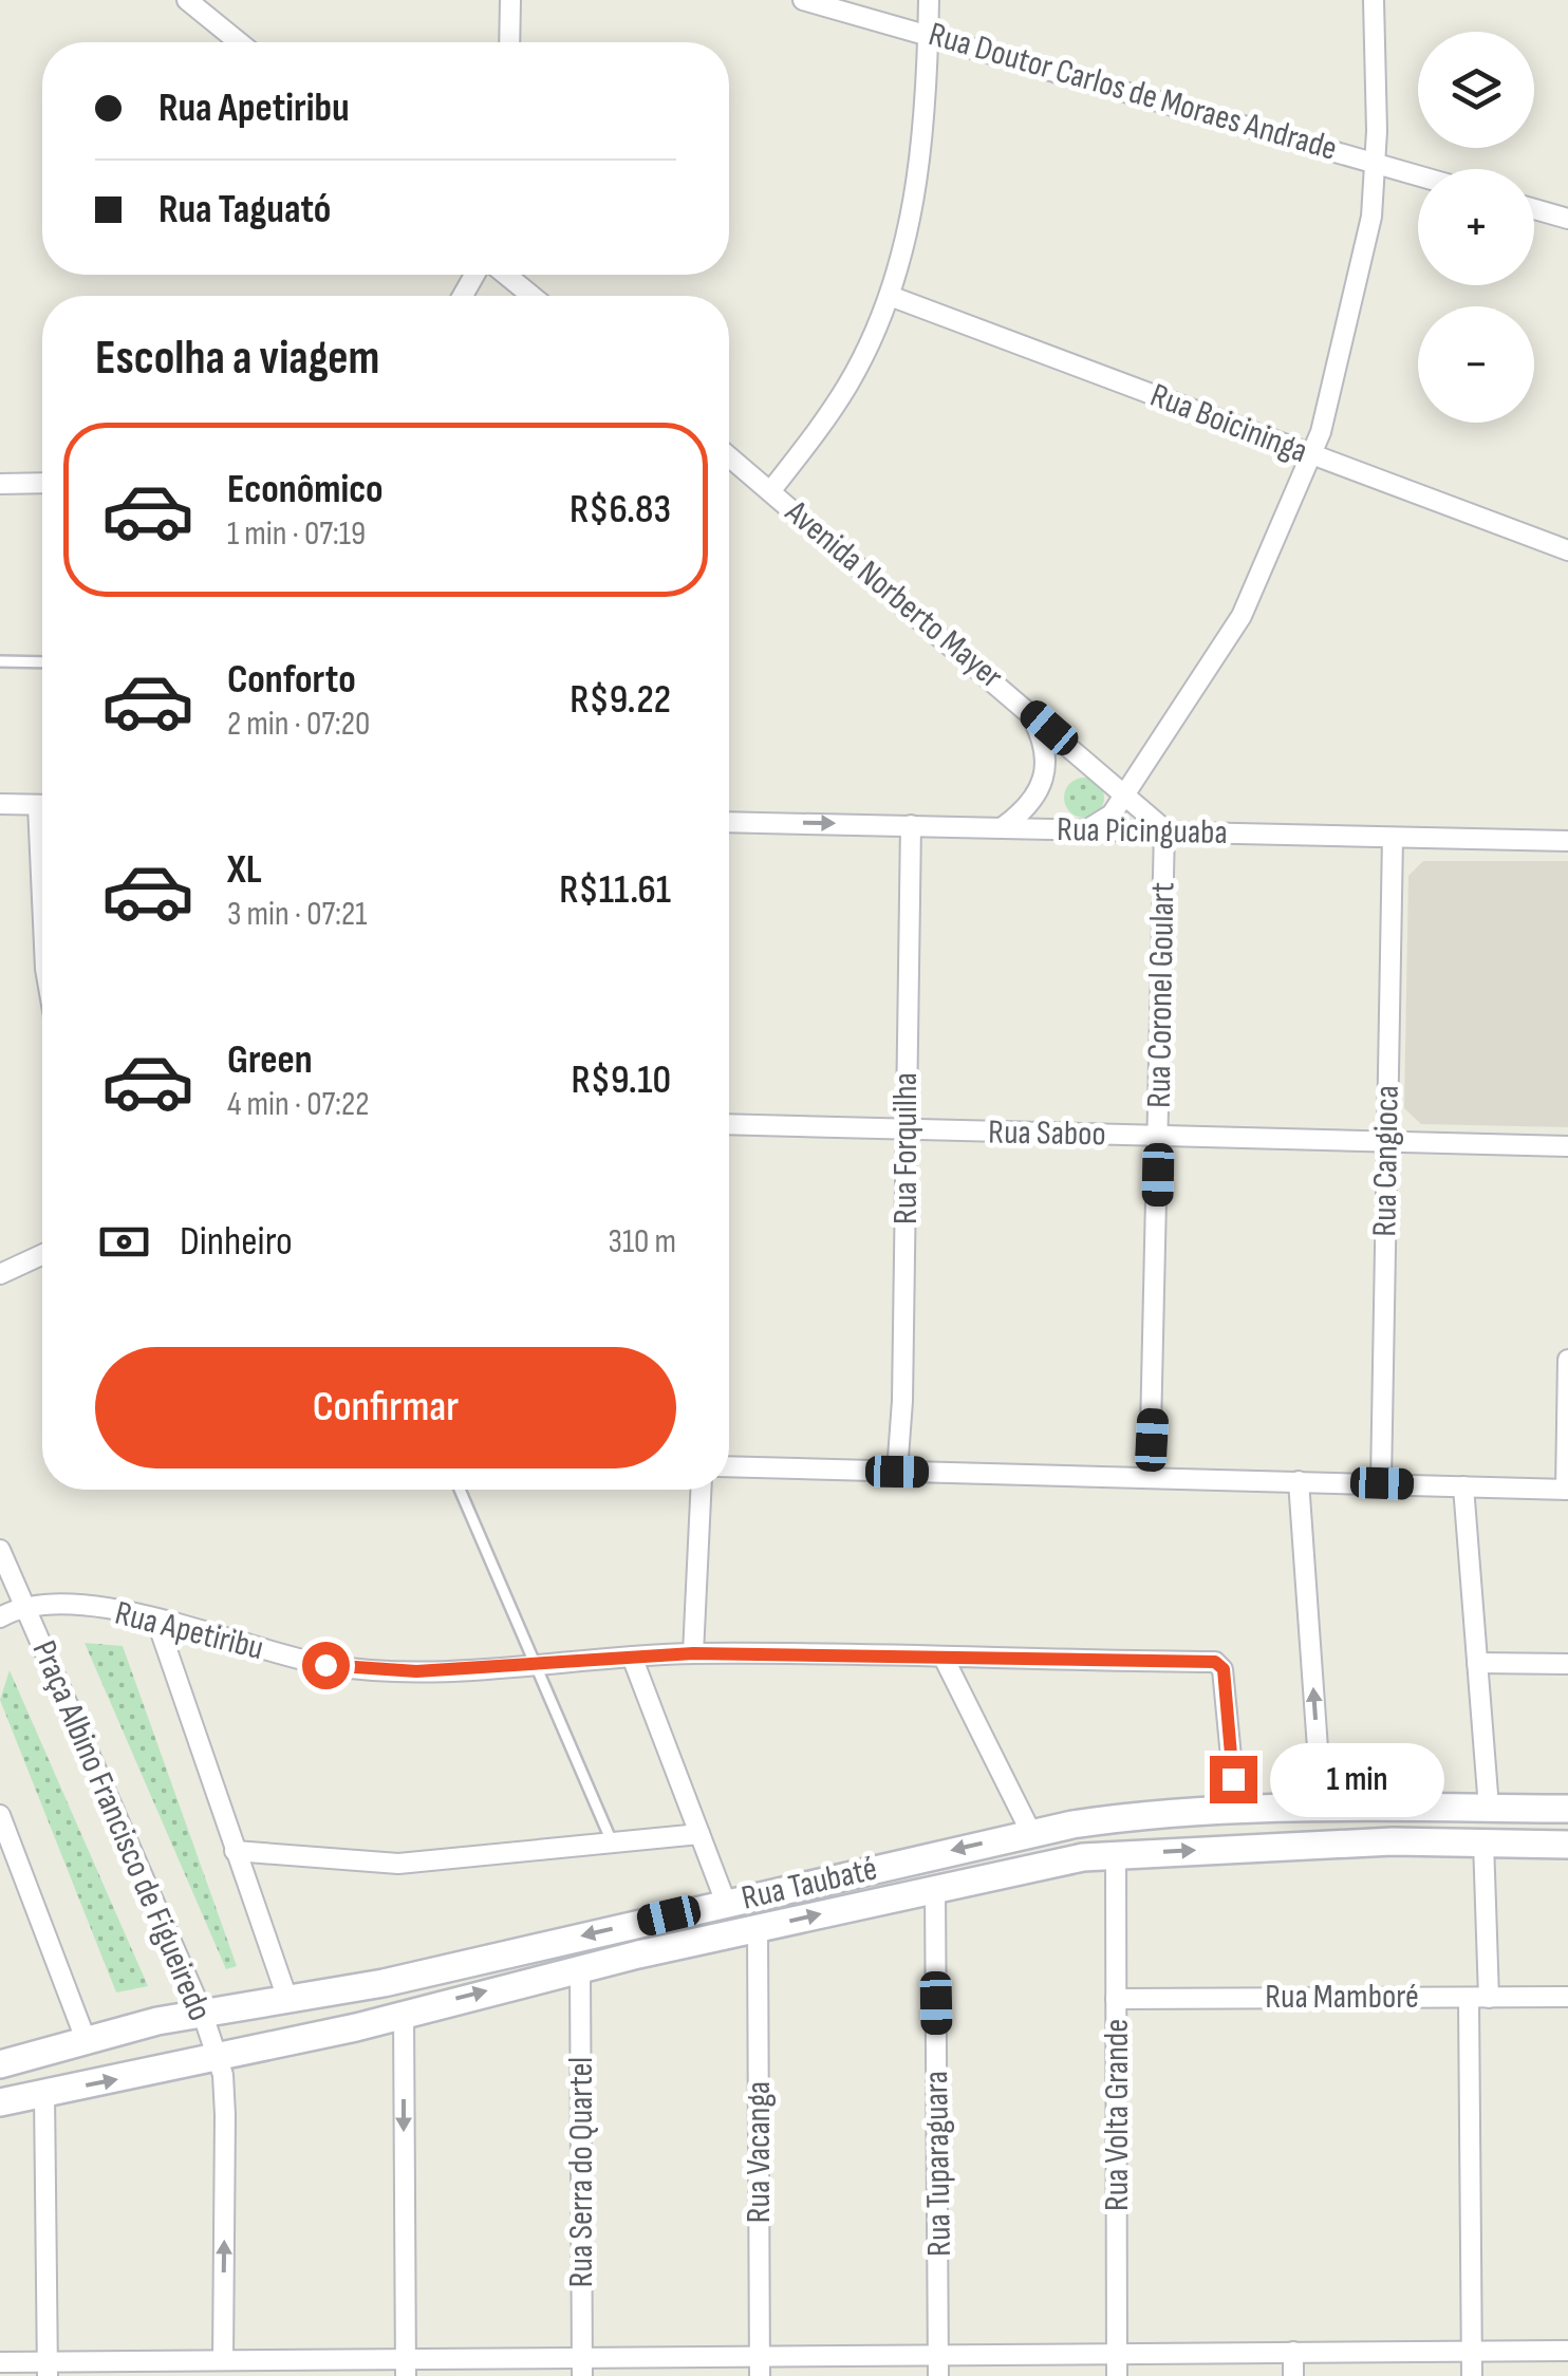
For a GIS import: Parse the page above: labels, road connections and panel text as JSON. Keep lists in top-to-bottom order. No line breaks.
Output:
{"streets":{"main road":["Rua Taubaté"],"street":["Rua Doutor Carlos de Moraes Andrade","Rua Boicininga","Avenida Norberto Mayer","Rua Picinguaba","Rua Coronel Goulart","Rua Saboo","Rua Forquilha","Rua Cangioca","Rua Apetiribu","Praça Albino Francisco de Figueiredo","Rua Mamboré","Rua Volta Grande","Rua Vacanga","Rua Tuparaguara","Rua Serra do Quartel"]},"crossings":[["Avenida Norberto Mayer","Rua Picinguaba"],["Avenida Norberto Mayer","Rua Coronel Goulart"],["Rua Picinguaba","Rua Coronel Goulart"],["Rua Picinguaba","Rua Forquilha"],["Rua Picinguaba","Rua Cangioca"],["Rua Coronel Goulart","Rua Saboo"],["Rua Saboo","Rua Forquilha"],["Rua Saboo","Rua Cangioca"],["Rua Apetiribu","Praça Albino Francisco de Figueiredo"],["Rua Apetiribu","Rua Taubaté"],["Praça Albino Francisco de Figueiredo","Rua Taubaté"],["Rua Taubaté","Rua Volta Grande"],["Rua Taubaté","Rua Vacanga"],["Rua Taubaté","Rua Tuparaguara"],["Rua Taubaté","Rua Serra do Quartel"],["Rua Mamboré","Rua Volta Grande"]],"one_way":["Praça Albino Francisco de Figueiredo"],"page":{"map_buttons":["+","−"],"banner":["Rua Apetiribu","Rua Taguató"],"heading":"Escolha a viagem","list":[{"name":"Econômico","note":"1 min · 07:19","value":"R$6.83"},{"name":"Conforto","note":"2 min · 07:20","value":"R$9.22"},{"name":"XL","note":"3 min · 07:21","value":"R$11.61"},{"name":"Green","note":"4 min · 07:22","value":"R$9.10"}],"pay":["Dinheiro","310 m"],"buttons":"Confirmar","bubble":"1 min"}}
